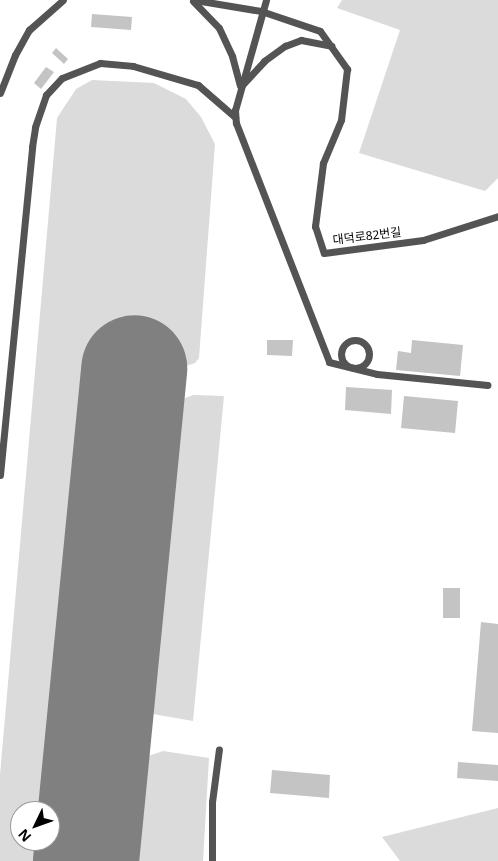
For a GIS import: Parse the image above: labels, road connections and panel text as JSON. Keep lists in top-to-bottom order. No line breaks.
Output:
{"streets":{"lane":["대덕로82번길"]},"north":"bottom left"}
